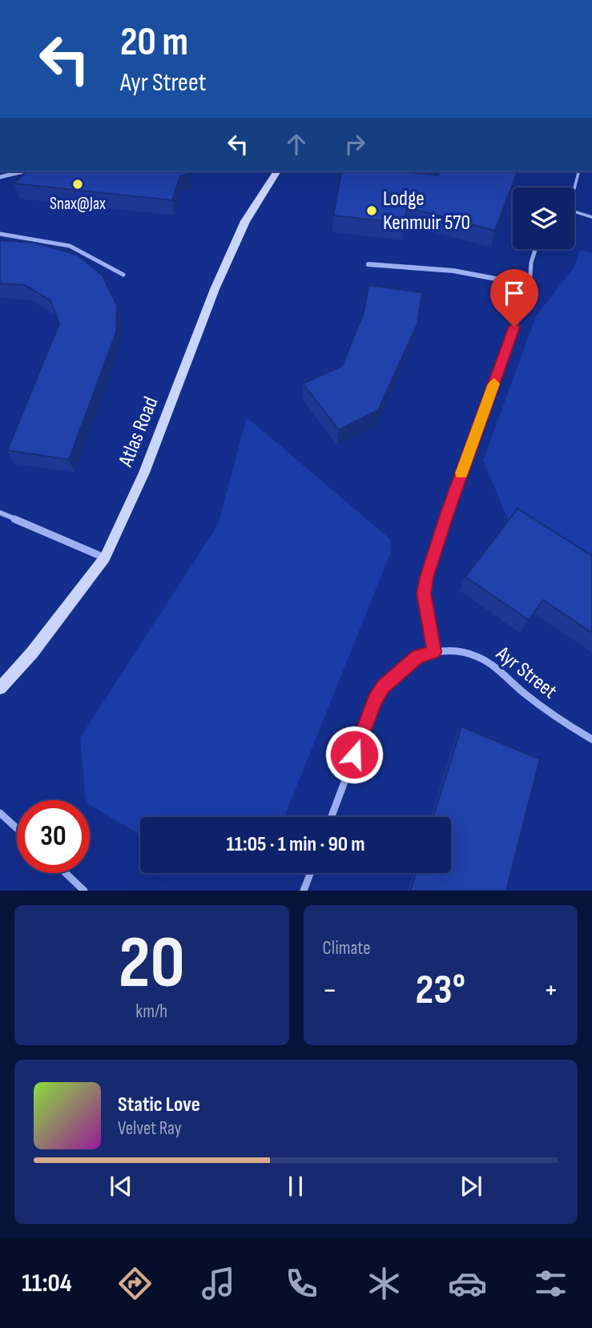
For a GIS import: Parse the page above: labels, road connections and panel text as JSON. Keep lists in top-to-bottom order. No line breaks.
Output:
{"streets":{"street":["Atlas Road","Ayr Street"]},"places":["Snax@Jax","Lodge Kenmuir 570"],"page":{"turn":["20 m","Ayr Street"],"limit":"30","trip":"11:05 · 1 min · 90 m","tile":[["20","km/h"],"Climate"],"heat":["−","23°","+"],"song":["Static Love","Velvet Ray"],"tabs":"11:04"}}
